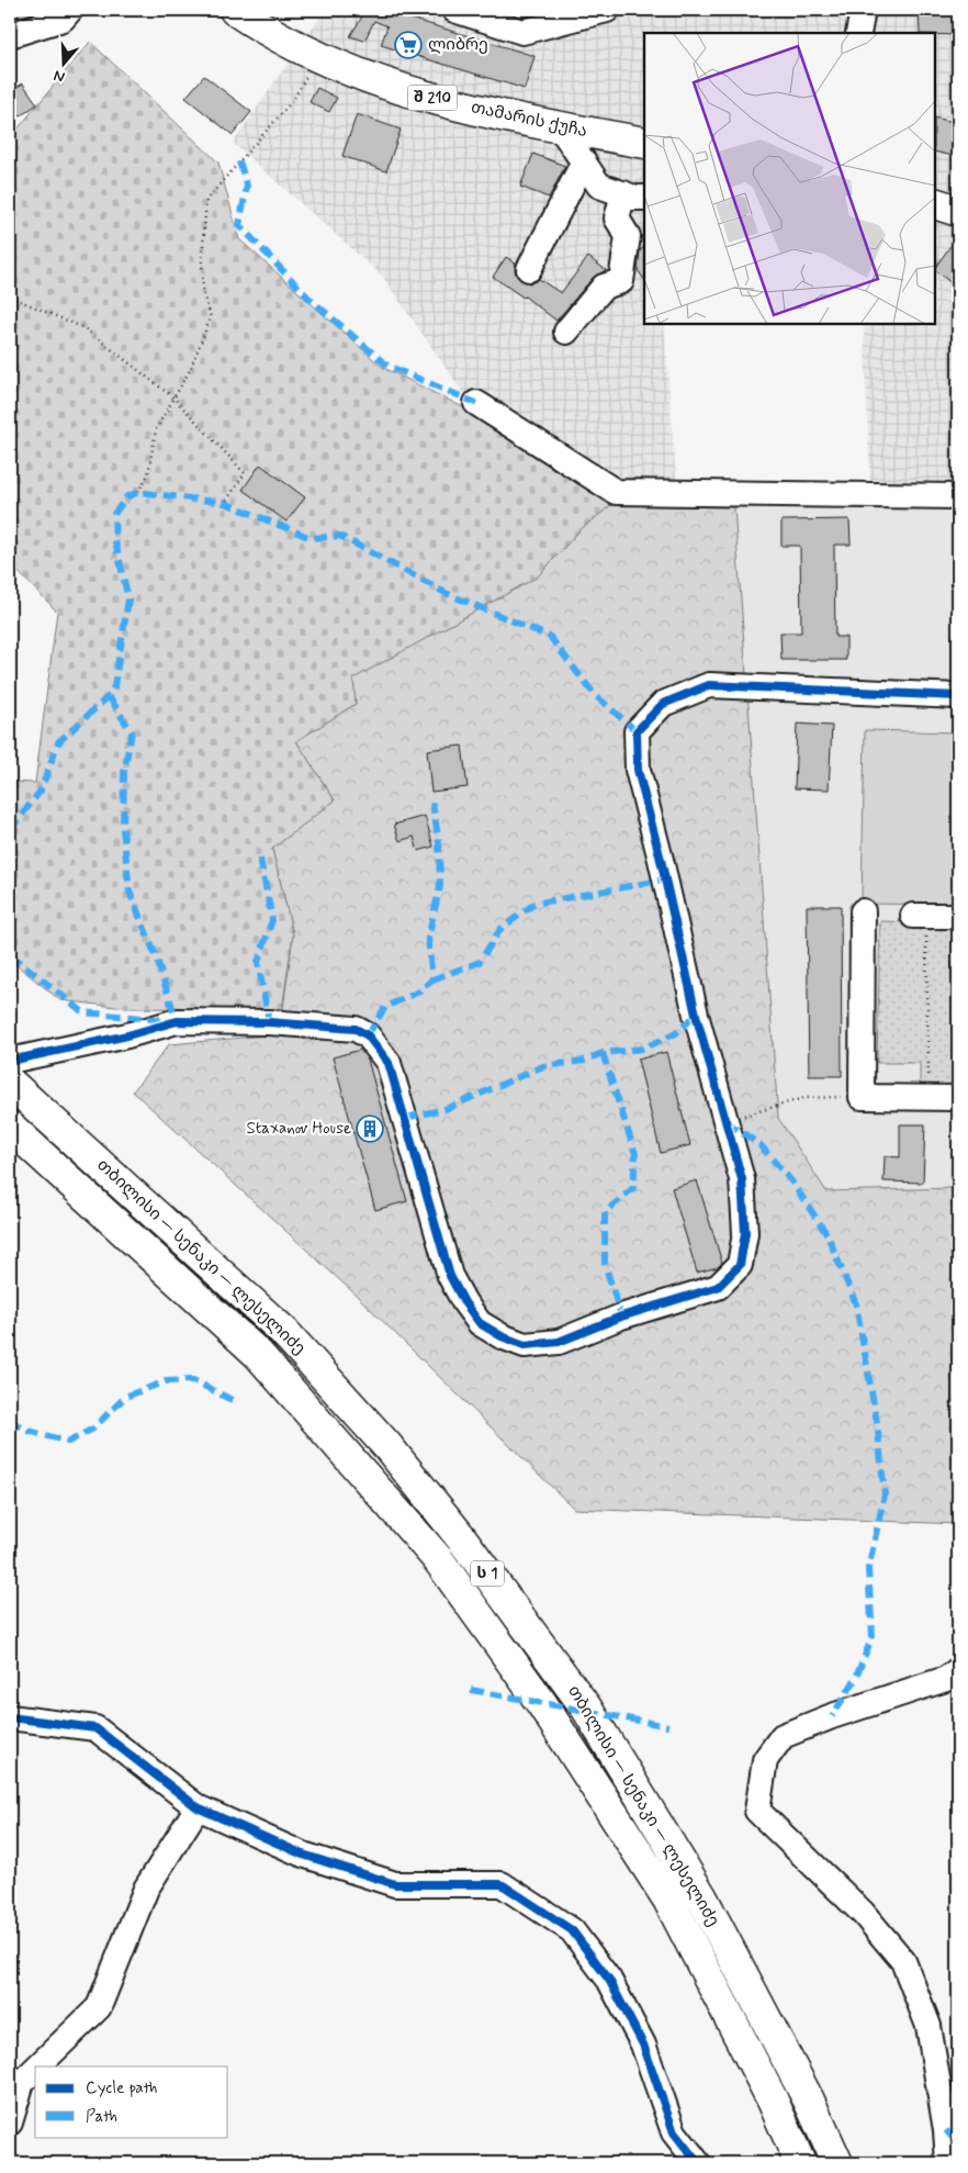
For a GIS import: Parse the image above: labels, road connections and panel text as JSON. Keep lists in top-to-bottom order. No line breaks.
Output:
{"streets":{"main road":["შ 210","თამარის ქუჩა","თბილისი — სენაკი — ლესელიძე","ს 1"]},"places":{"supermarket":["ლიბრე"],"building":["Staxanov House"]},"legend":["Cycle path","Path"],"north":"bottom"}
